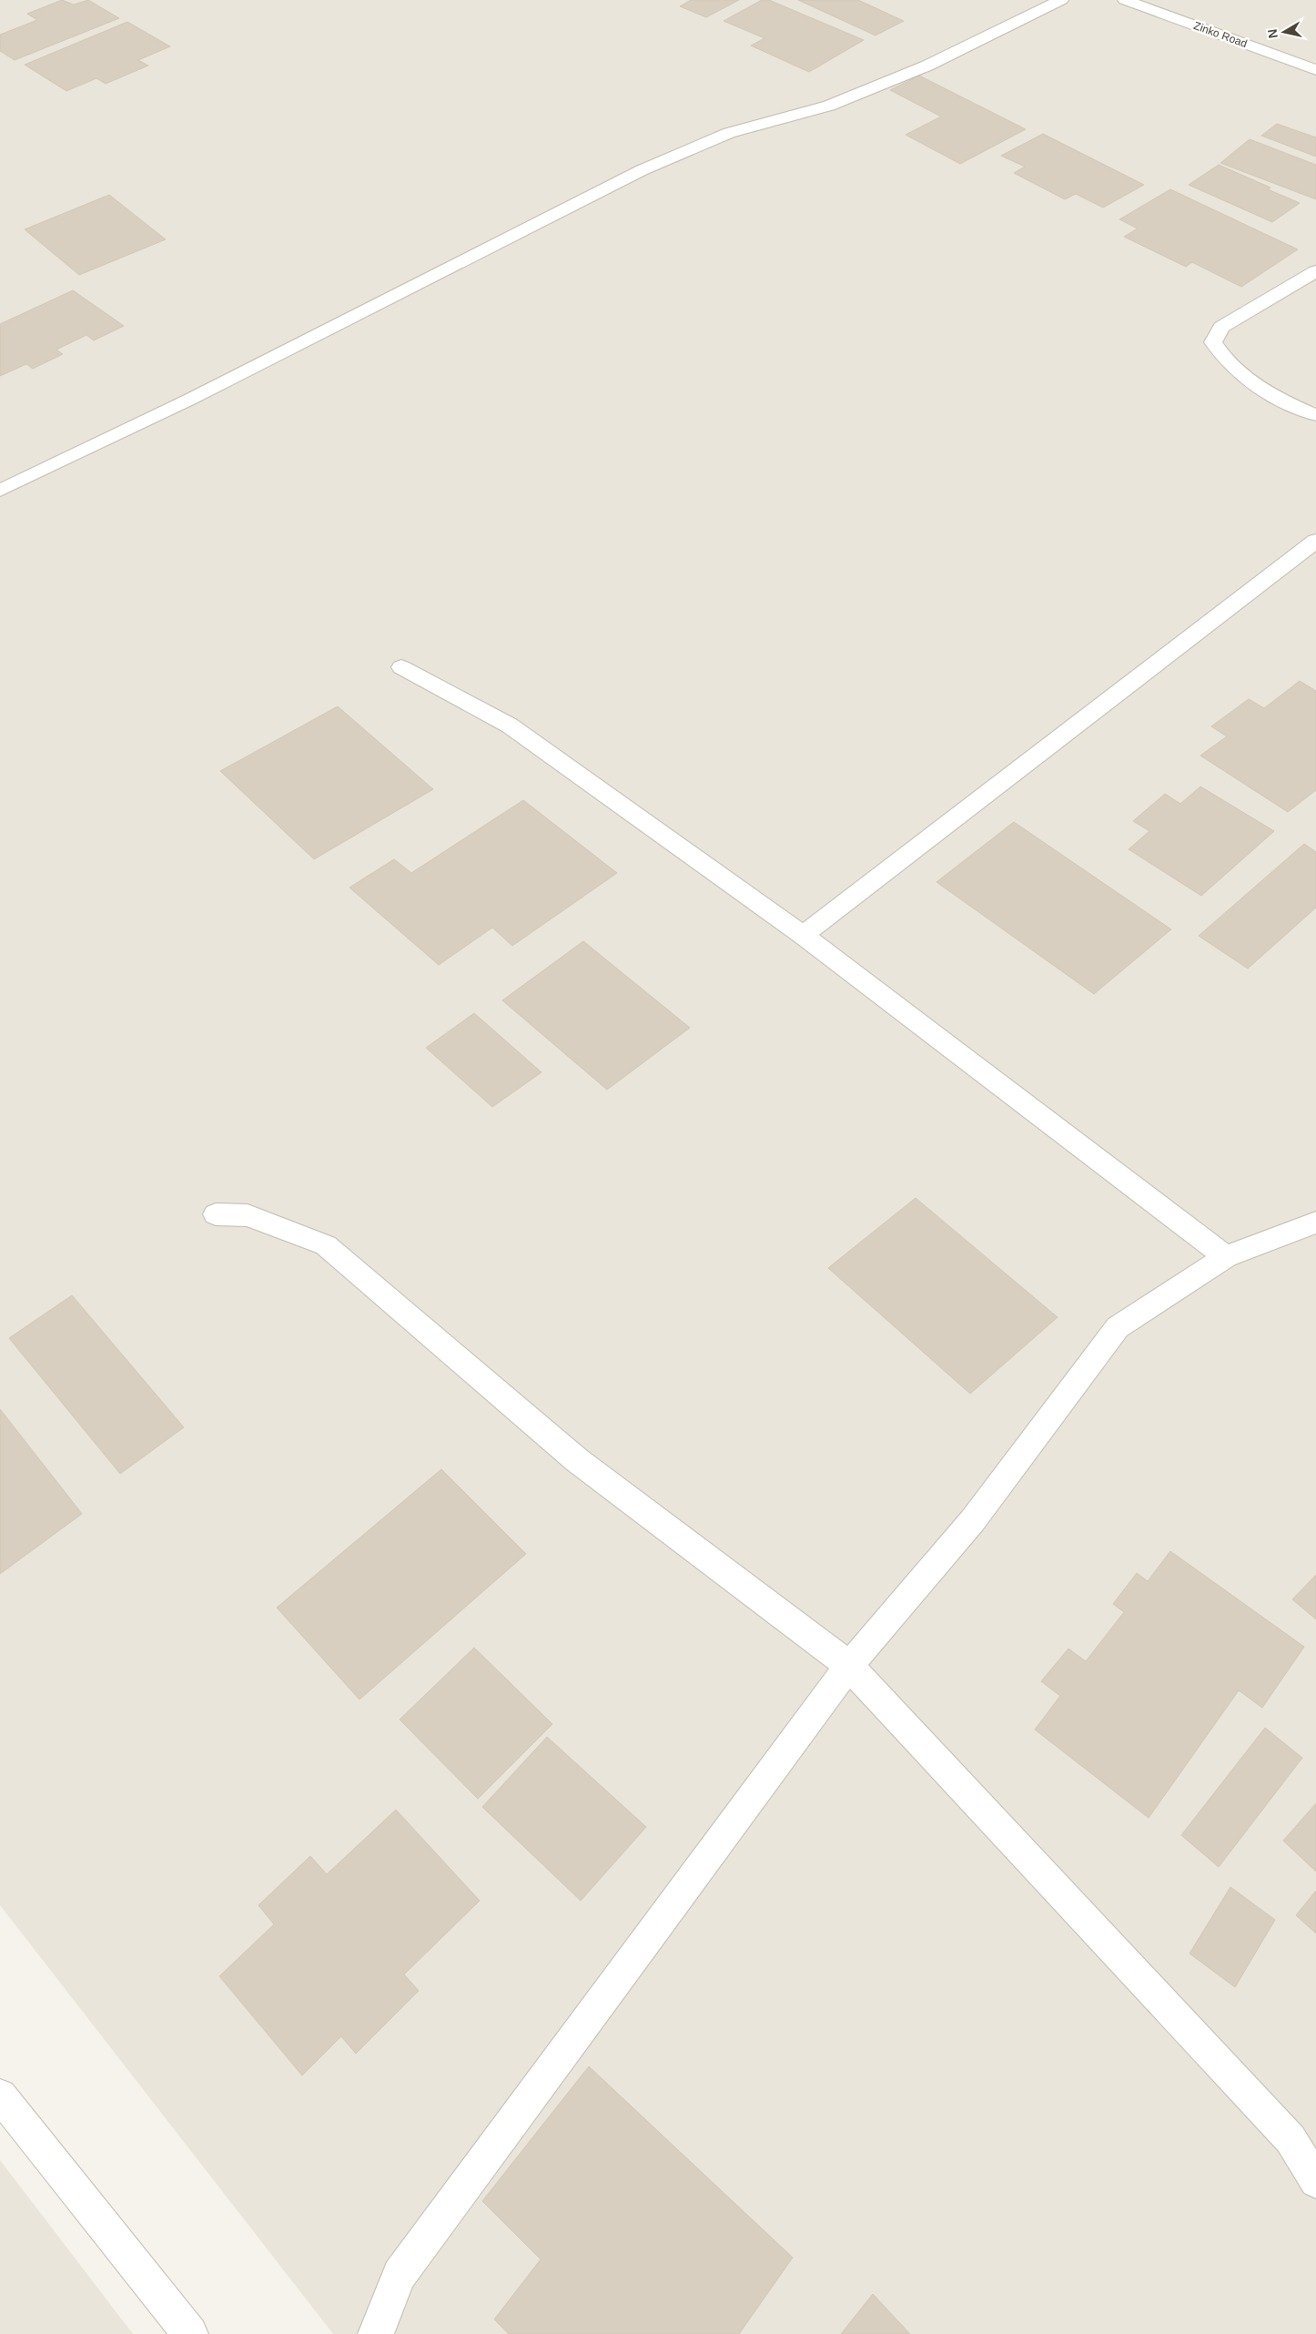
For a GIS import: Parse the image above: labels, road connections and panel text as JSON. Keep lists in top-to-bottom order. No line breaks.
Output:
{"streets":{"street":["Zinko Road"]},"north":"left"}
